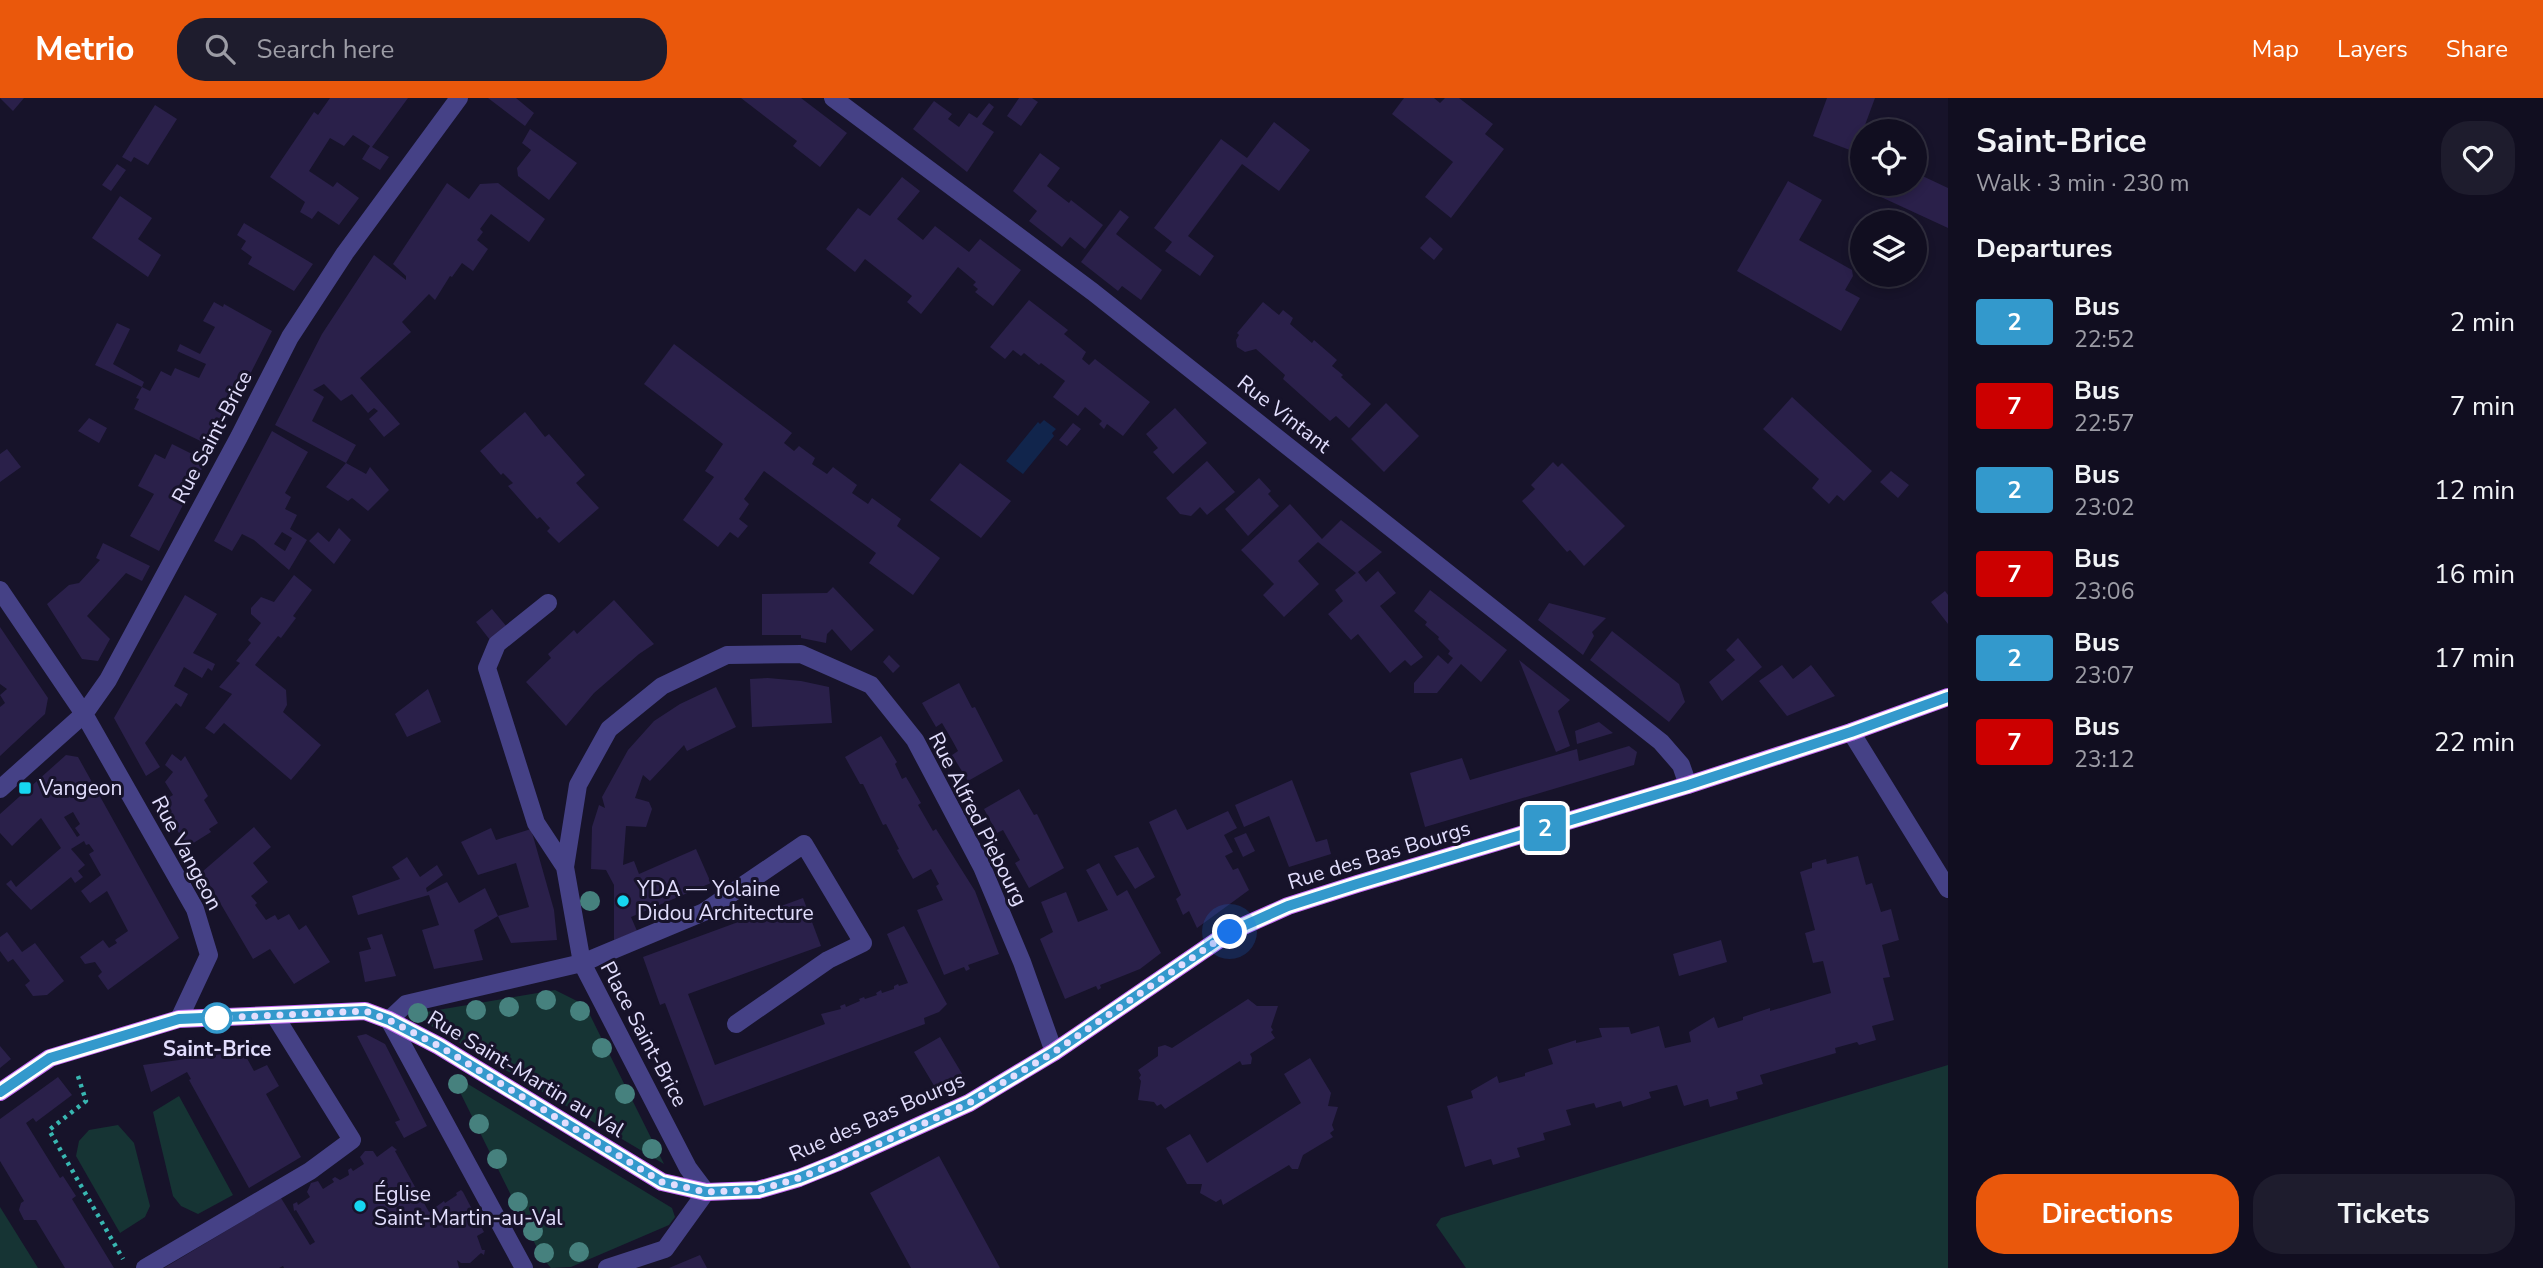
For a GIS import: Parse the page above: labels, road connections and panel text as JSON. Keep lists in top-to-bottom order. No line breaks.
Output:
{"streets":{"main road":["Rue des Bas Bourgs","Rue Saint-Martin au Val"],"street":["Rue Vintant","Rue Saint-Brice","Rue Alfred Piebourg","Rue Vangeon","Place Saint-Brice"]},"crossings":[["Rue Vintant","Rue des Bas Bourgs"],["Rue Saint-Brice","Rue Vangeon"],["Rue Alfred Piebourg","Rue des Bas Bourgs"],["Rue Alfred Piebourg","Place Saint-Brice"],["Rue Vangeon","Rue Saint-Martin au Val"],["Rue des Bas Bourgs","Place Saint-Brice"],["Rue des Bas Bourgs","Rue Saint-Martin au Val"],["Place Saint-Brice","Rue Saint-Martin au Val"]],"places":{"transit":["Vangeon"],"other":["YDA — Yolaine Didou Architecture","Saint-Brice","Église Saint-Martin-au-Val"]},"lines":["bus line 2"],"page":{"header":"Metrio","search":"Search here","nav":["Map","Layers","Share"],"on_map":"2","heading":[["Saint-Brice","Walk · 3 min · 230 m"],"Departures"],"list":[{"mark":"2","name":"Bus","note":"22:52","value":"2 min"},{"mark":"7","name":"Bus","note":"22:57","value":"7 min"},{"mark":"2","name":"Bus","note":"23:02","value":"12 min"},{"mark":"7","name":"Bus","note":"23:06","value":"16 min"},{"mark":"2","name":"Bus","note":"23:07","value":"17 min"},{"mark":"7","name":"Bus","note":"23:12","value":"22 min"}],"buttons":["Directions","Tickets"]}}
